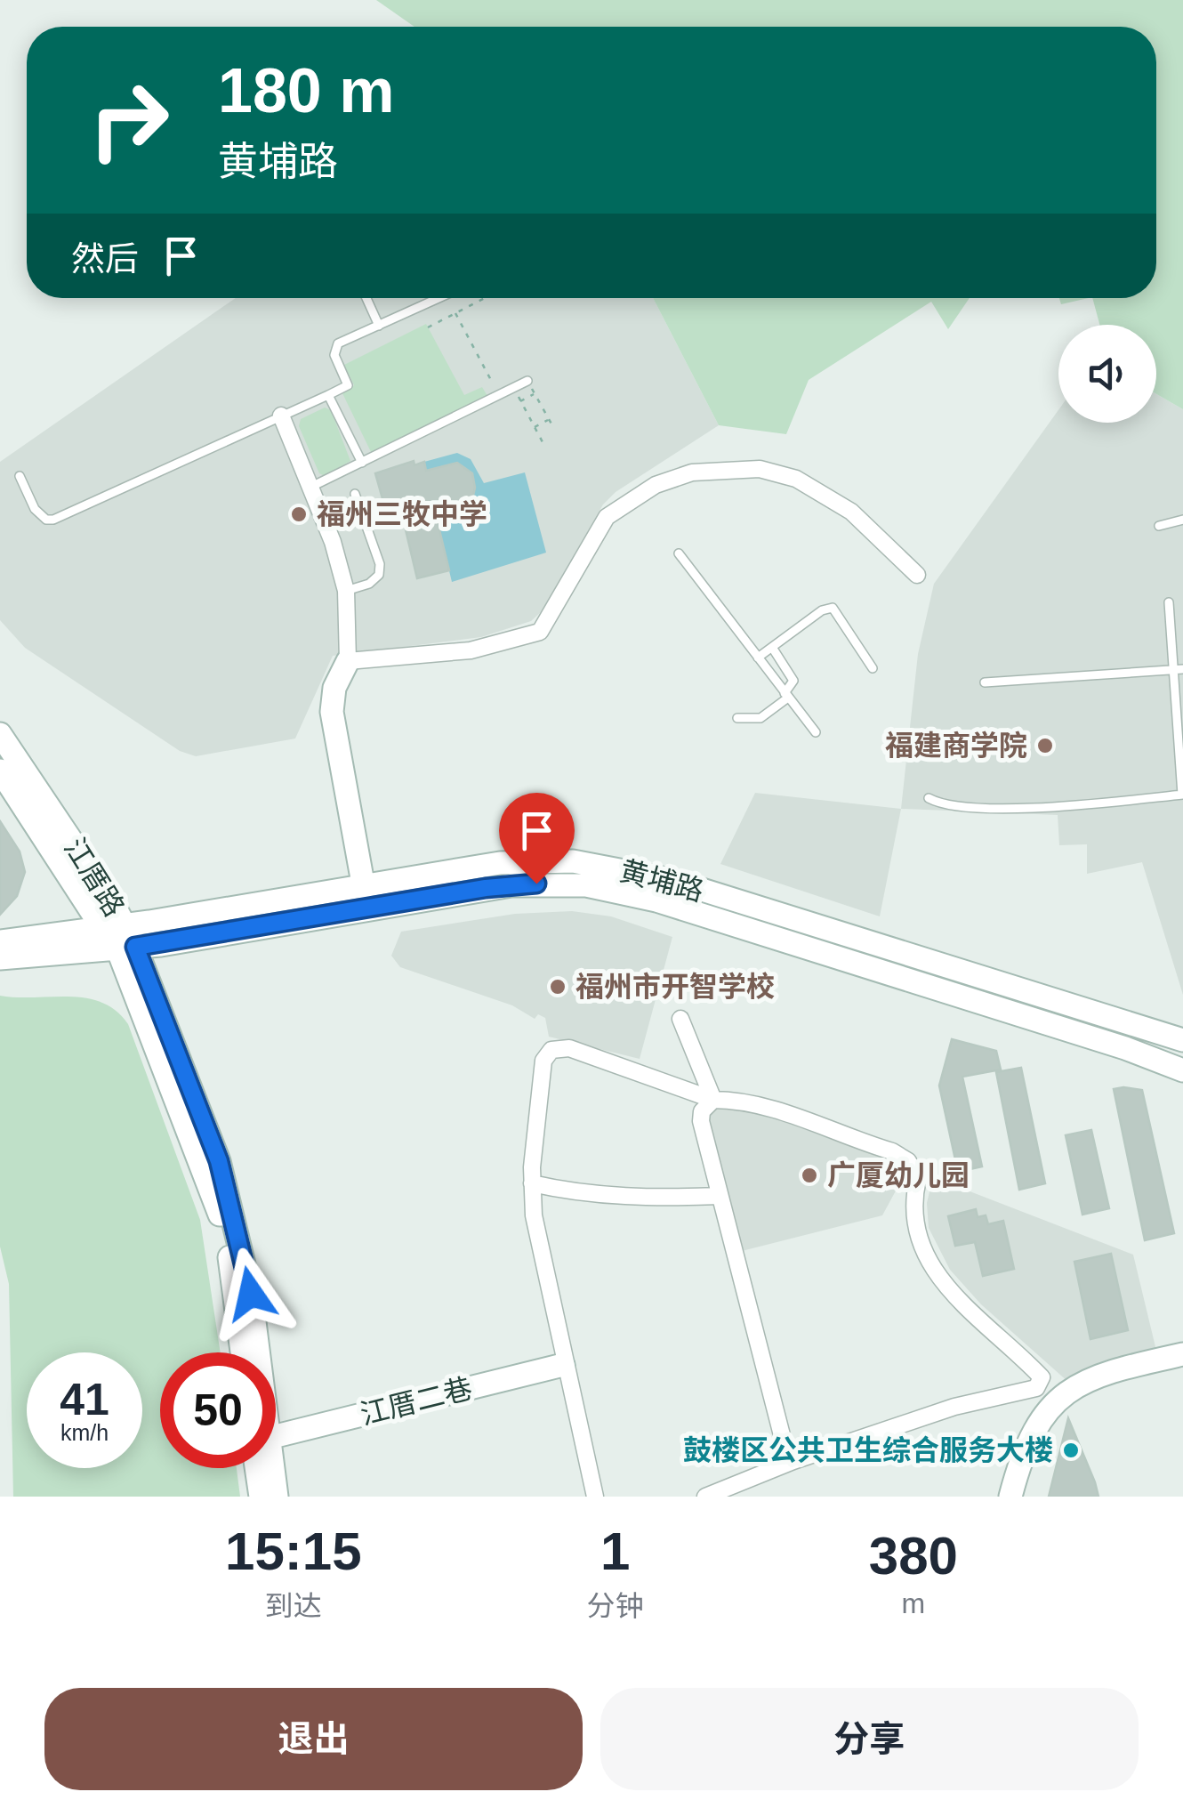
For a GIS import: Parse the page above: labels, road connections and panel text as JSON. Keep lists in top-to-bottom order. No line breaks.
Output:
{"streets":{"main road":["江厝路","黄埔路","江厝二巷"]},"crossings":[["江厝路","黄埔路"]],"places":["福州三牧中学","福建商学院","福州市开智学校","广厦幼儿园","鼓楼区公共卫生综合服务大楼"],"page":{"turn":["180 m","黄埔路"],"then":"然后","speed":"41 km/h","limit":"50","eta":["15:15","到达","1","分钟","380","m"],"buttons":["退出","分享"]}}
